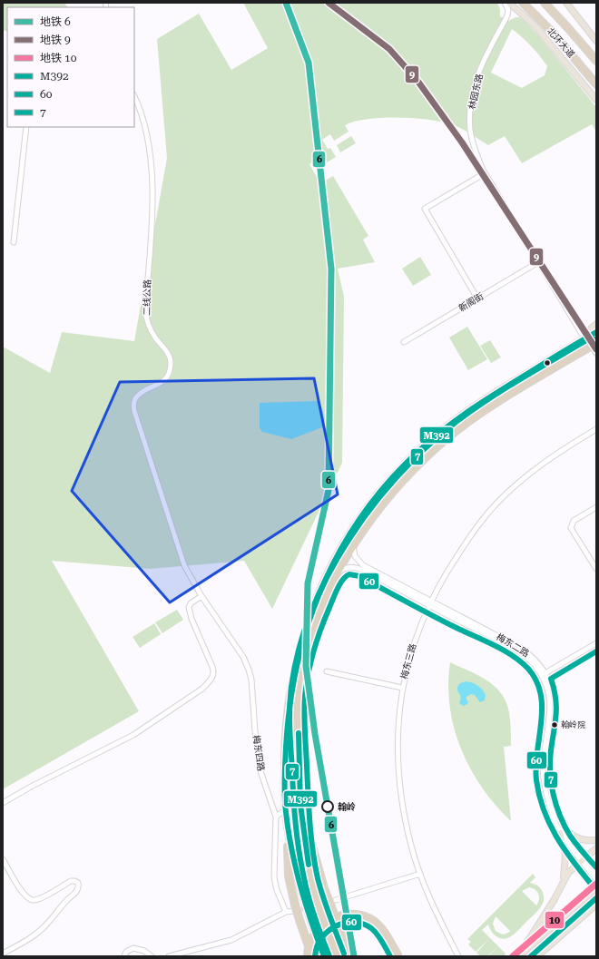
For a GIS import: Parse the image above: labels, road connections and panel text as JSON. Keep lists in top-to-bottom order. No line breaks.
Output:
{"streets":{"highway":["北环大道"],"street":["林园东路","二线公路","新阁街","梅东二路","梅东三路","梅东四路"]},"crossings":[["林园东路","新阁街"],["二线公路","梅东四路"],["梅东二路","梅东三路"]],"places":["翰岭院","翰岭"],"lines":["metro line 6","metro line 9","transit line M392","transit line 7","transit line 60","metro line 10"],"legend":["地铁 6","地铁 9","地铁 10","M392","60","7"]}
